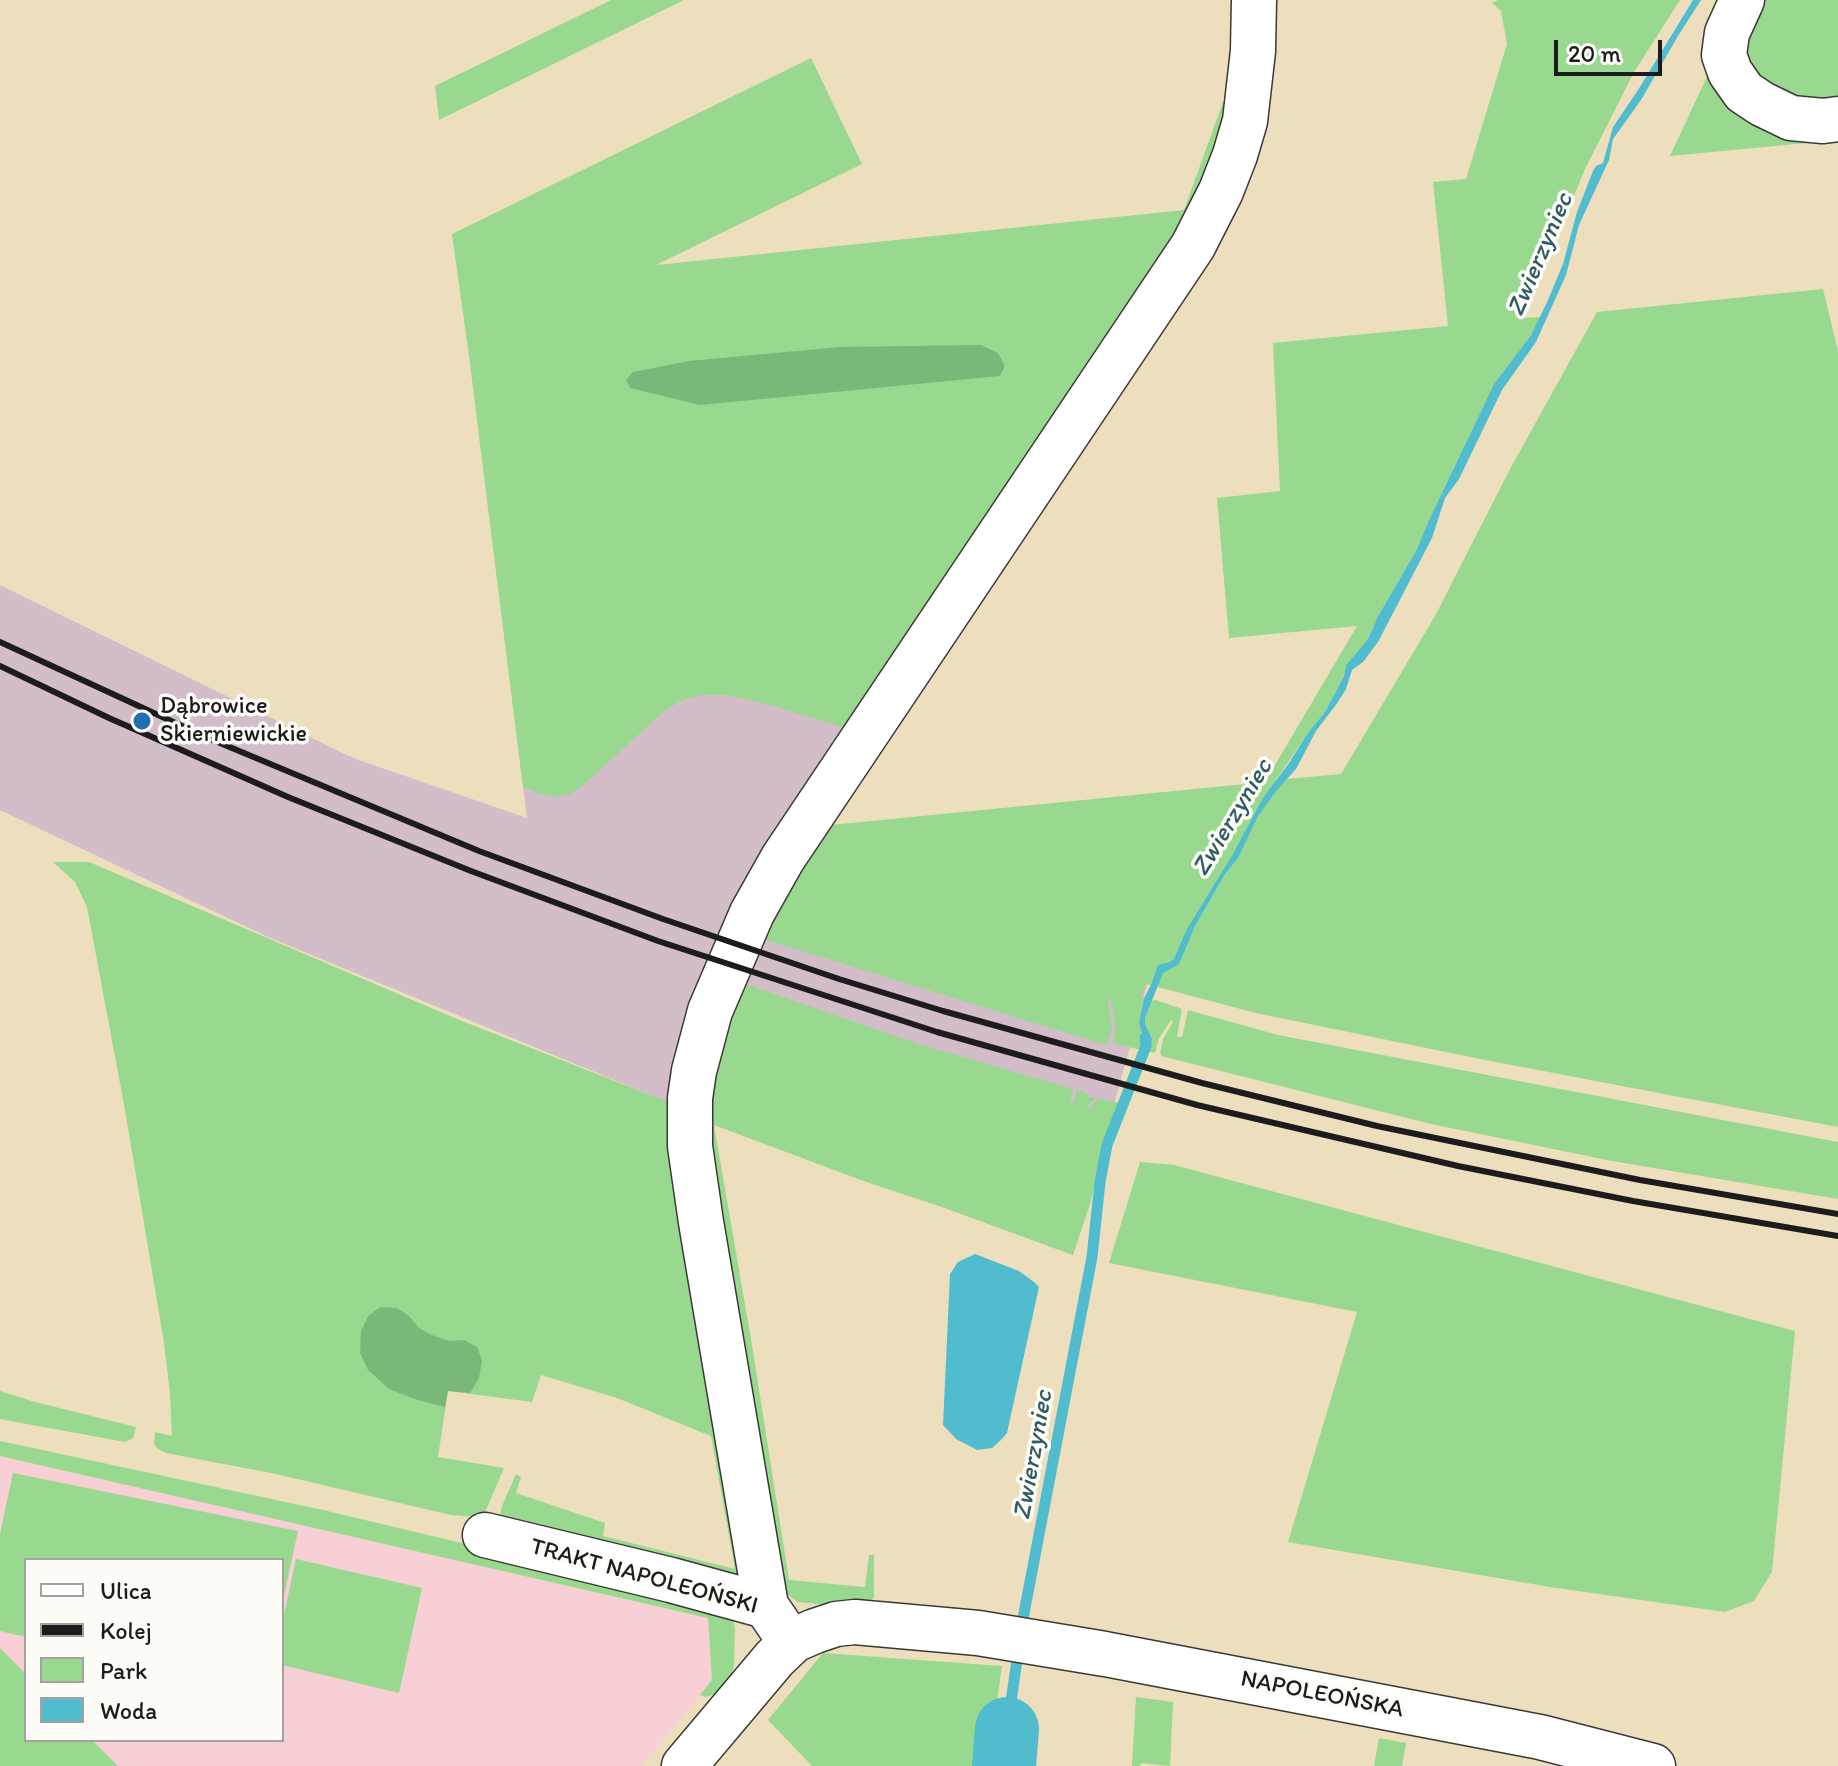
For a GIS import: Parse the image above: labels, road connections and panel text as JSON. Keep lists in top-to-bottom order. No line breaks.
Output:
{"streets":{"street":["TRAKT NAPOLEOŃSKI","NAPOLEOŃSKA"]},"crossings":[["TRAKT NAPOLEOŃSKI","NAPOLEOŃSKA"]],"water":["Zwierzyniec"],"places":["Dąbrowice Skierniewickie"],"legend":["Ulica","Kolej","Park","Woda"],"scale_bar":"20 m"}
